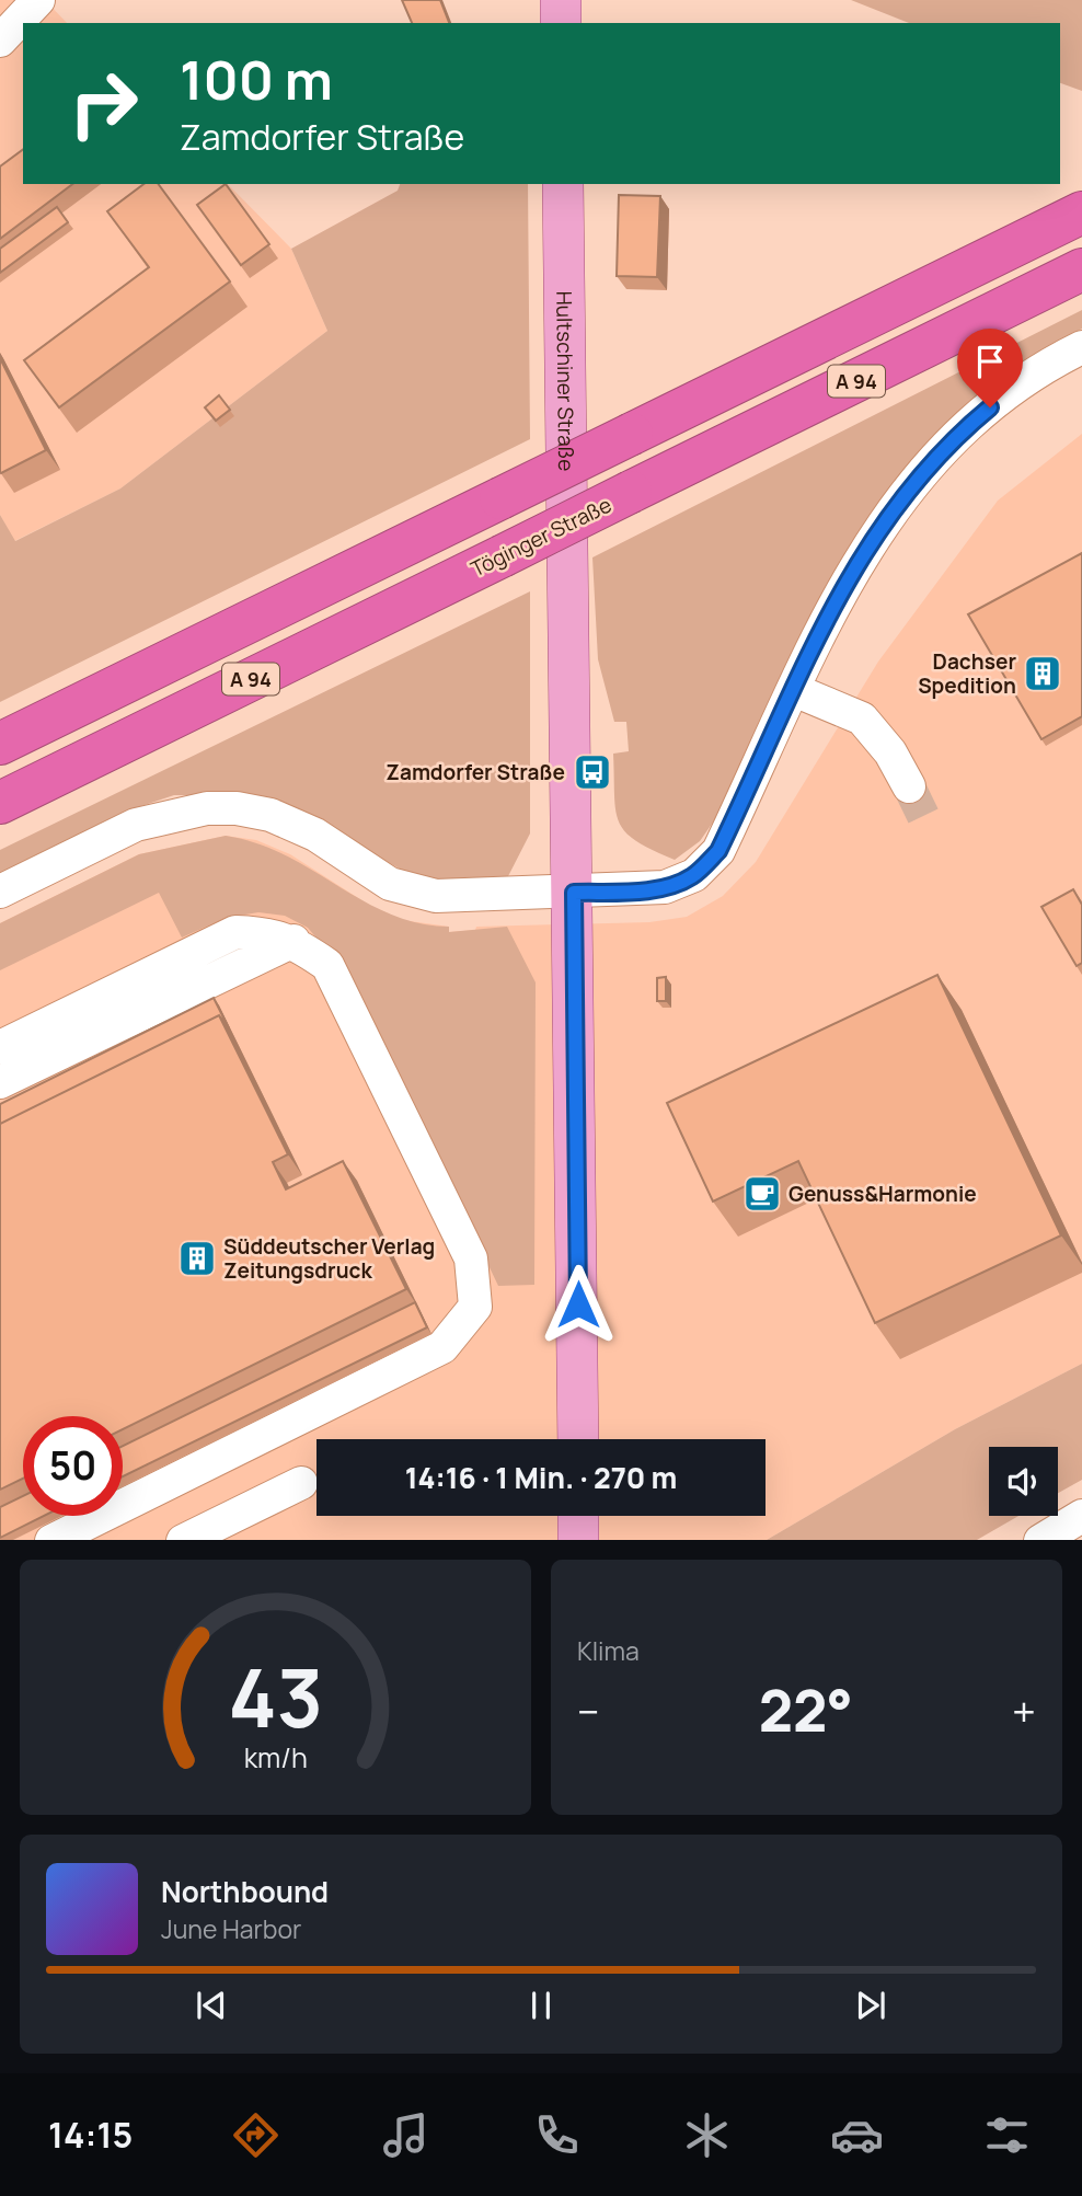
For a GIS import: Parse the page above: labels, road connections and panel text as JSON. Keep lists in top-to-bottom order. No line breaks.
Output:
{"streets":{"highway":["A 94","Töginger Straße"],"main road":["Hultschiner Straße"]},"places":{"building":["Dachser Spedition","Süddeutscher Verlag Zeitungsdruck"],"bus stop":["Zamdorfer Straße"],"cafe":["Genuss&Harmonie"]},"page":{"turn":["100 m","Zamdorfer Straße"],"limit":"50","trip":"14:16 · 1 Min. · 270 m","tile":"Klima","heat":["−","22°","+"],"song":["Northbound","June Harbor"],"tabs":"14:15","gauge":["43","km/h"]}}
